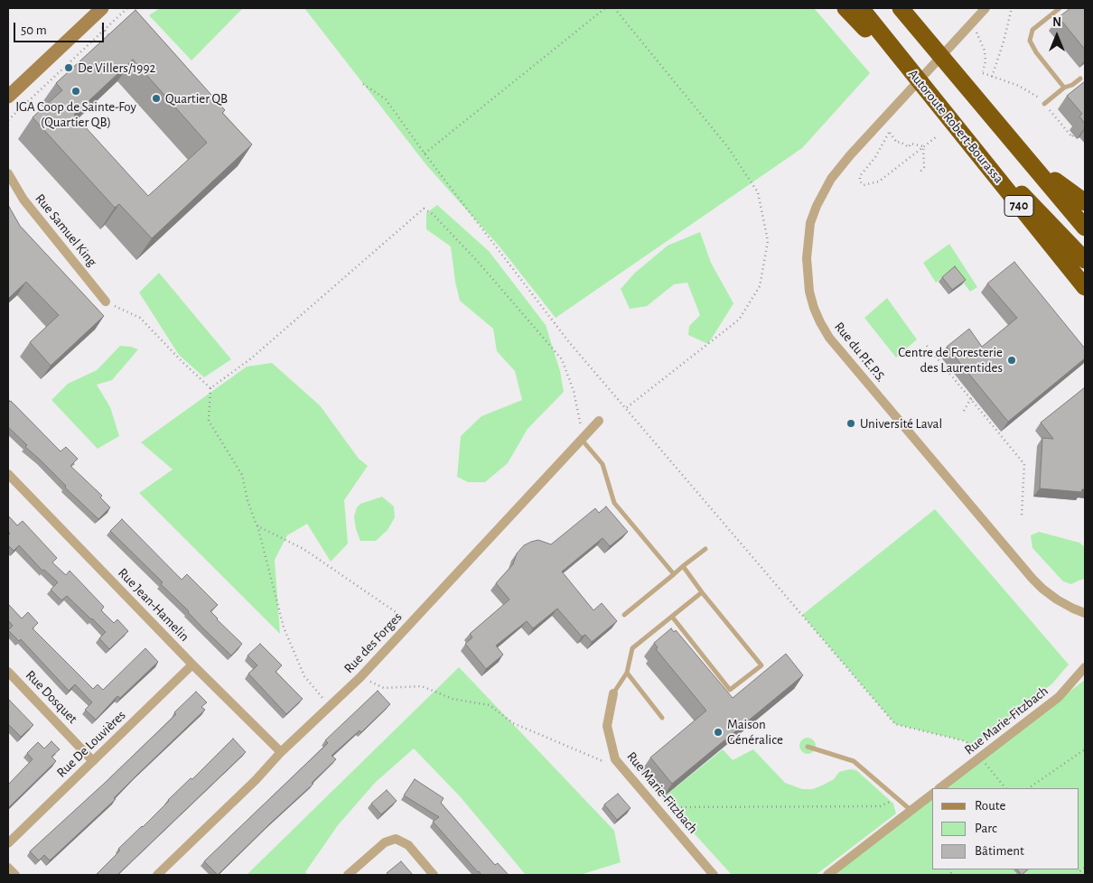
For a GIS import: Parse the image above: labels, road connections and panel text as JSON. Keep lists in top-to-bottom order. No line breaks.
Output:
{"streets":{"highway":["Autoroute Robert-Bourassa","740"],"street":["Rue Samuel King","Rue du P.E.P.S.","Rue Jean-Hamelin","Rue des Forges","Rue Dosquet","Rue Marie-Fitzbach","Rue De Louvières"]},"crossings":[["Rue Jean-Hamelin","Rue des Forges"],["Rue Jean-Hamelin","Rue De Louvières"],["Rue Dosquet","Rue De Louvières"]],"places":["De Villers/1992","IGA Coop de Sainte-Foy (Quartier QB)","Quartier QB","Centre de Foresterie des Laurentides","Université Laval","Maison Généralice"],"legend":["Route","Parc","Bâtiment"],"scale_bar":"50 m","north":"top"}
